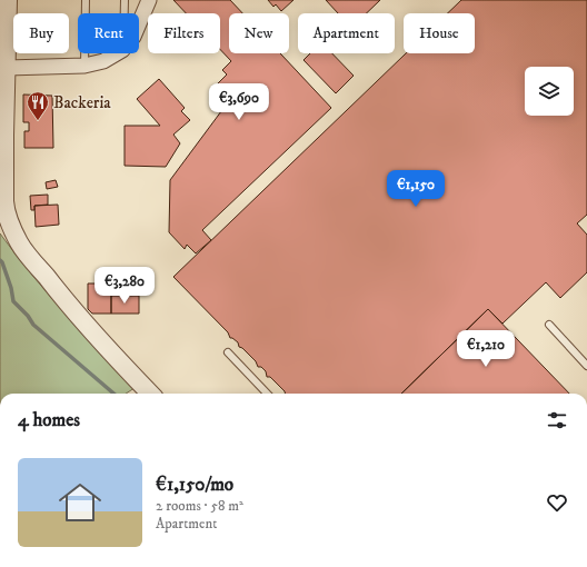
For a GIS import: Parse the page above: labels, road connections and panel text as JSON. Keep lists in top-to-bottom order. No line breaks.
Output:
{"places":{"restaurant":["Backeria"]},"page":{"chip":["Buy","Rent","Filters","New","Apartment","House"],"price":["€3,690","€1,150","€3,280","€1,210"],"heading":"4 homes","list":[{"name":"€1,150/mo","note":"2 rooms · 58 m² · Apartment"}]}}
